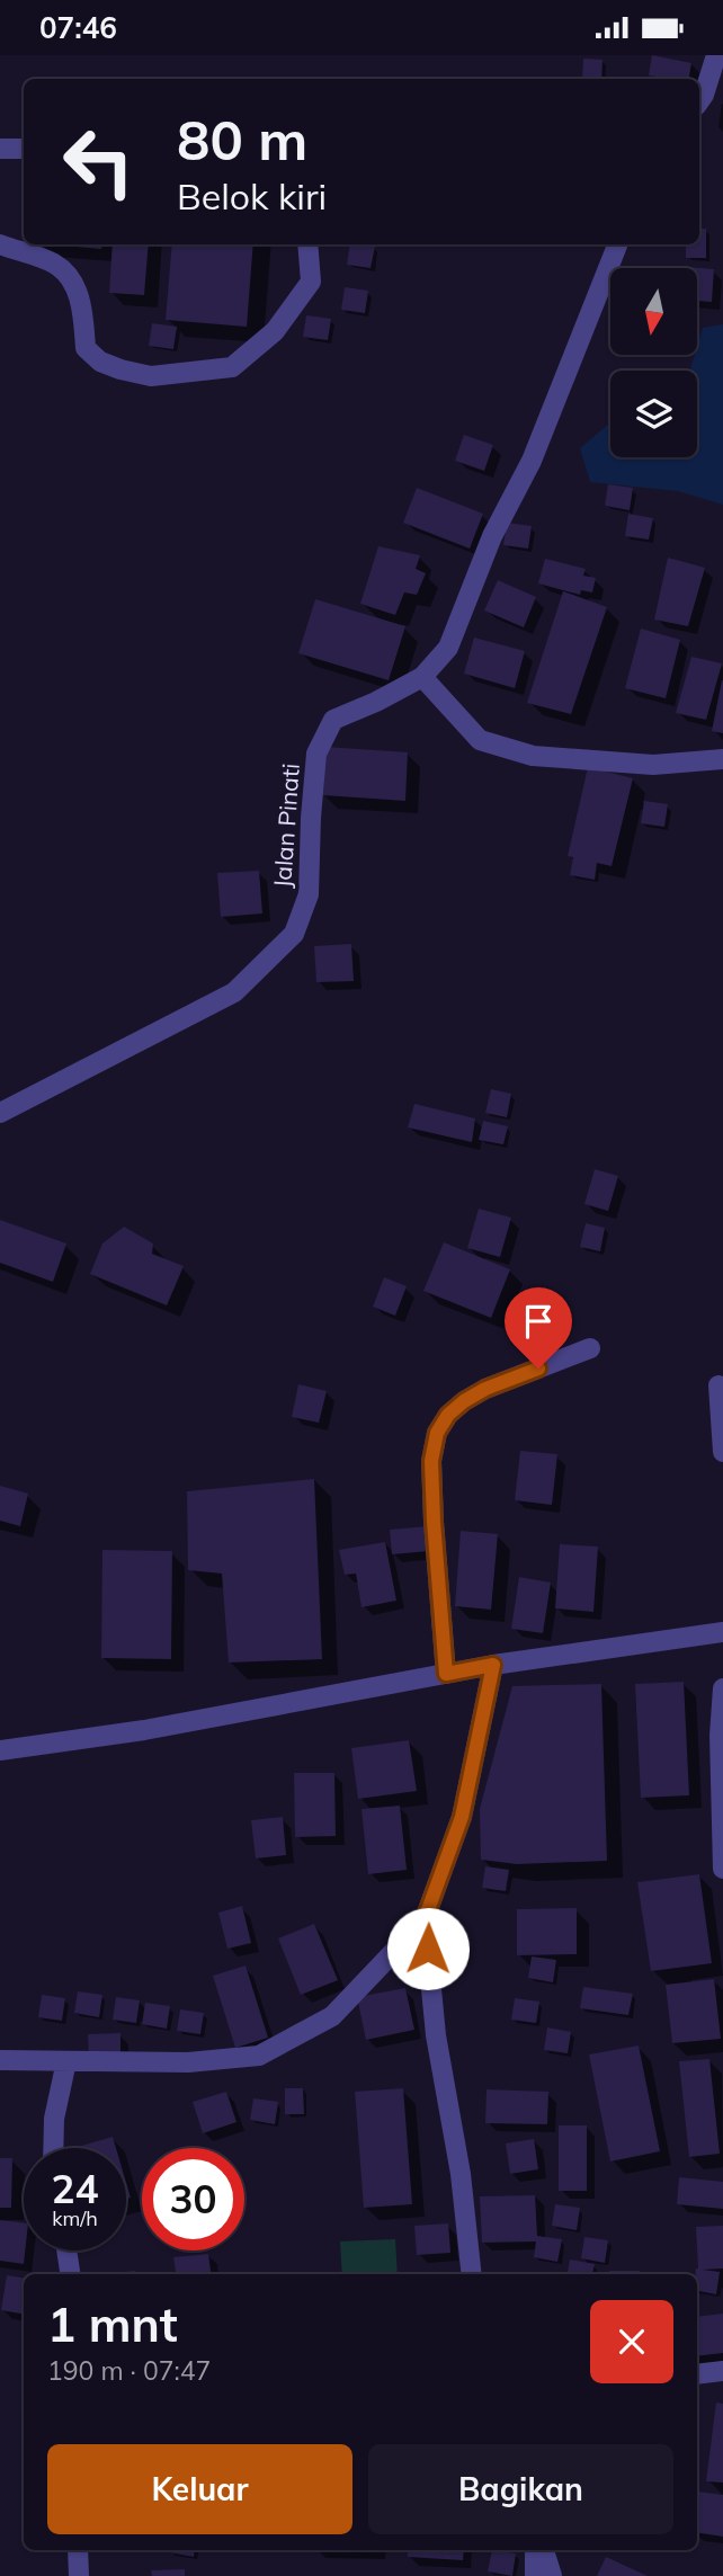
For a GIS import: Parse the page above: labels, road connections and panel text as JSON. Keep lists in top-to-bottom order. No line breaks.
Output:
{"streets":{"street":["Jalan Pinati"]},"north":"bottom","page":{"status":"07:46","turn":["80 m","Belok kiri"],"speed":"24 km/h","limit":"30","heading":["1 mnt","190 m · 07:47"],"buttons":["Keluar","Bagikan"]}}
